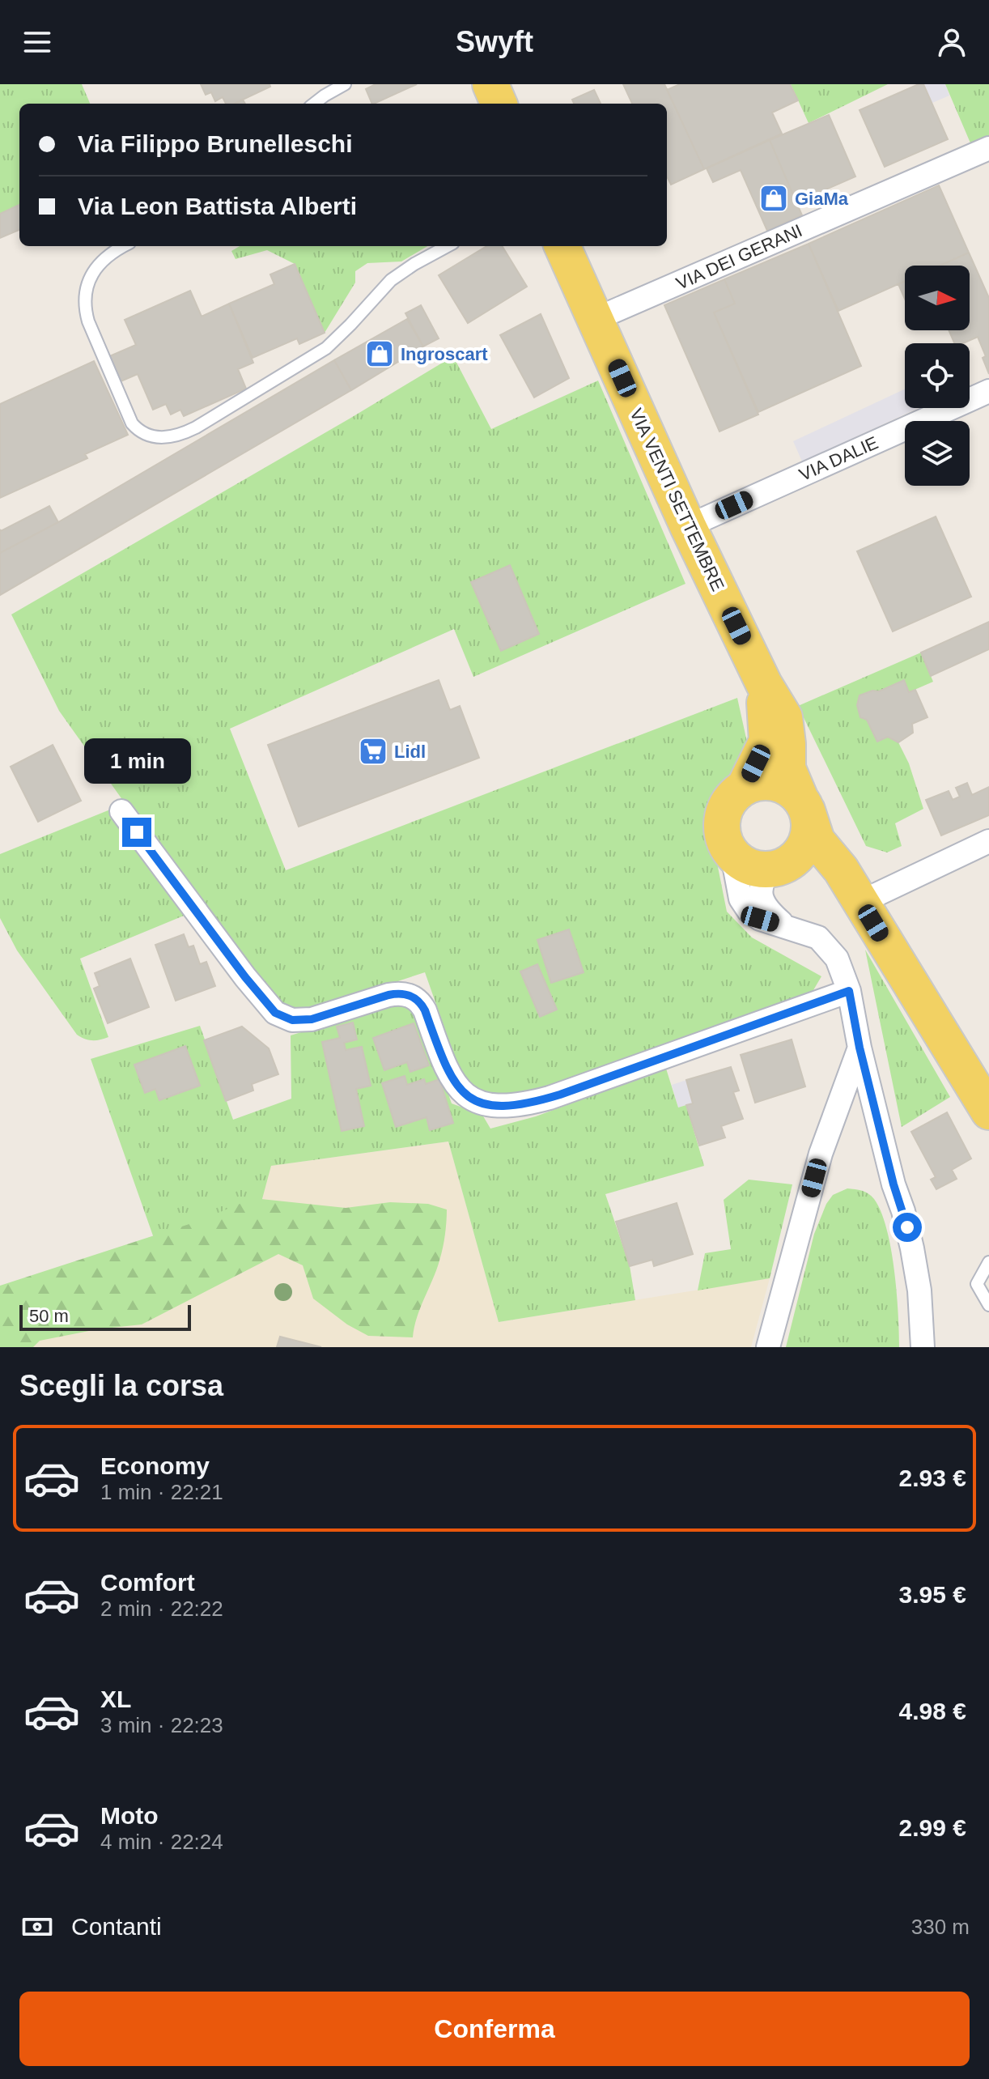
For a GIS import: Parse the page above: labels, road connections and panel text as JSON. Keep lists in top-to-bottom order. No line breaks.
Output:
{"streets":{"main road":["VIA VENTI SETTEMBRE"],"street":["VIA DEI GERANI","VIA DALIE"]},"crossings":[["VIA DEI GERANI","VIA VENTI SETTEMBRE"],["VIA DALIE","VIA VENTI SETTEMBRE"]],"places":{"shop":["GiaMa","Ingroscart"],"supermarket":["Lidl"]},"scale_bar":"50 m","north":"right","page":{"header":"Swyft","banner":["Via Filippo Brunelleschi","Via Leon Battista Alberti"],"bubble":"1 min","scale":"50 m","heading":"Scegli la corsa","list":[{"name":"Economy","note":"1 min · 22:21","value":"2.93 €"},{"name":"Comfort","note":"2 min · 22:22","value":"3.95 €"},{"name":"XL","note":"3 min · 22:23","value":"4.98 €"},{"name":"Moto","note":"4 min · 22:24","value":"2.99 €"}],"pay":["Contanti","330 m"],"buttons":"Conferma"}}
